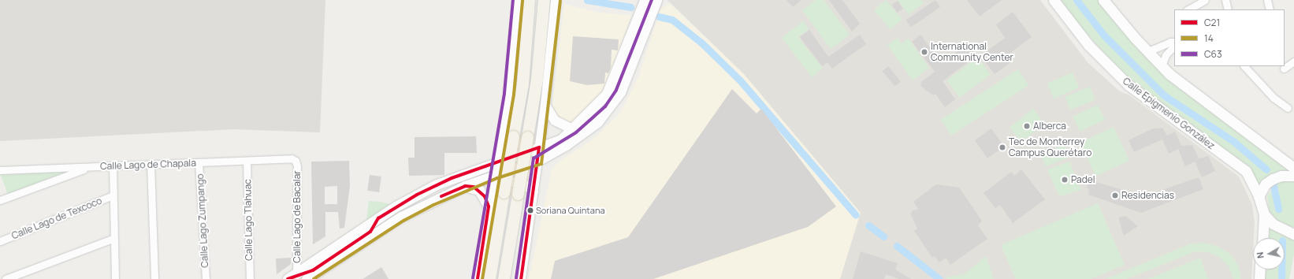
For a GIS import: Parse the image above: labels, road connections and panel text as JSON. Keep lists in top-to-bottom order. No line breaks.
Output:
{"streets":{"main road":["Calle Epigmenio González"],"street":["Calle Lago de Chapala","Calle Lago de Bacalar","Calle Lago de Texcoco","Calle Lago Tlahuac","Calle Lago Zumpango"]},"crossings":[["Calle Lago de Chapala","Calle Lago de Bacalar"],["Calle Lago de Chapala","Calle Lago Tlahuac"],["Calle Lago de Chapala","Calle Lago Zumpango"]],"places":["International Community Center","Alberca","Tec de Monterrey Campus Querétaro","Padel","Residencias","Soriana Quintana"],"lines":["transit line C63","transit line 14","transit line C21"],"legend":["C21","14","C63"],"north":"left"}
